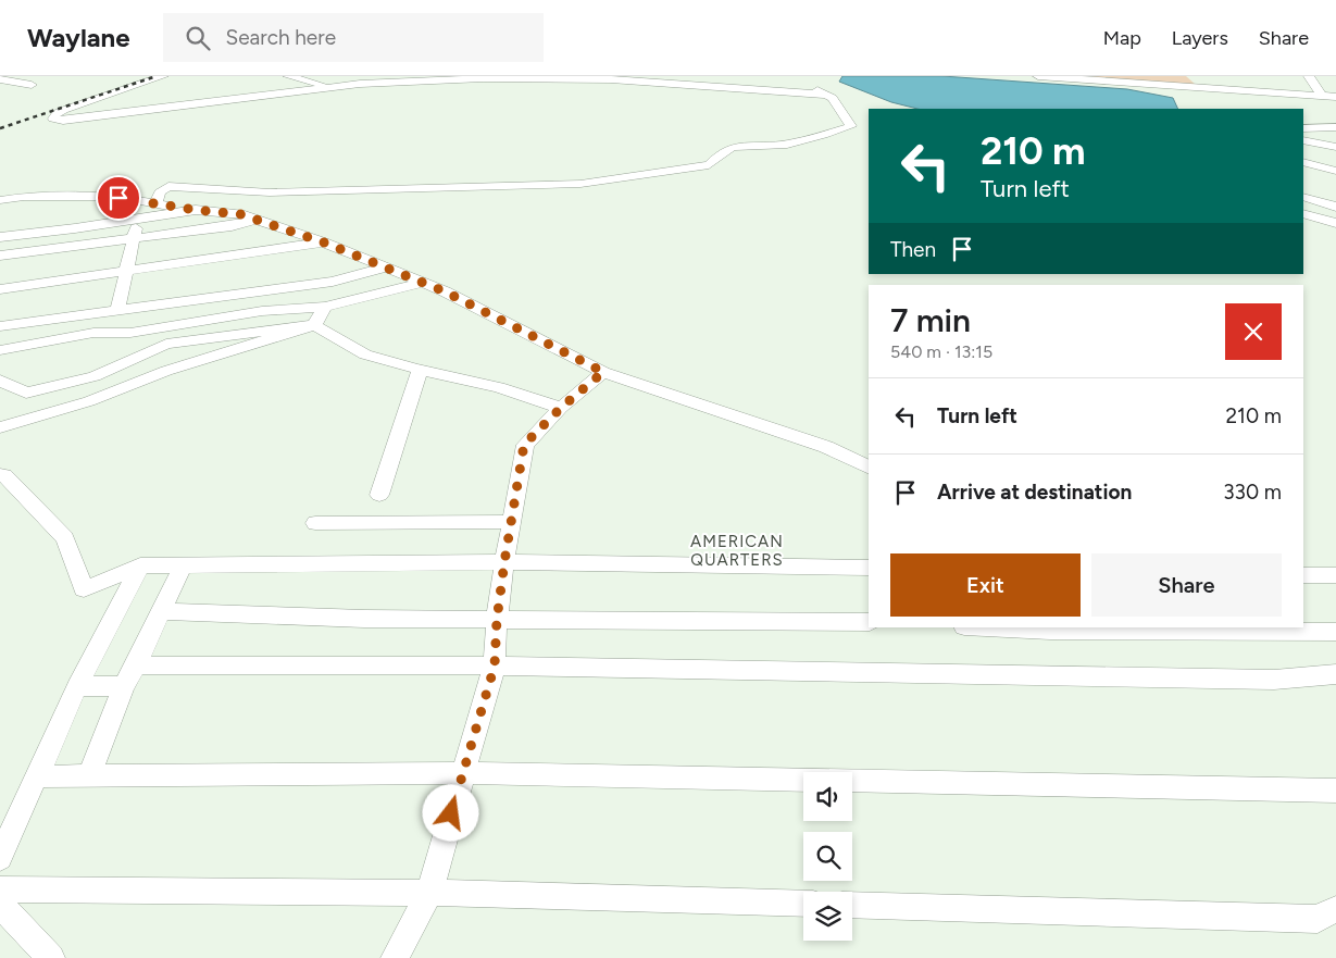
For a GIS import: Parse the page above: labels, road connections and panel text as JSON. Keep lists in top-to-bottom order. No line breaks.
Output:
{"districts":["AMERICAN QUARTERS"],"page":{"header":"Waylane","search":"Search here","nav":["Map","Layers","Share"],"turn":["210 m","Turn left"],"then":"Then","heading":["7 min","540 m · 13:15"],"list":[{"name":"Turn left","value":"210 m"},{"name":"Arrive at destination","value":"330 m"}],"buttons":["Exit","Share"]}}
